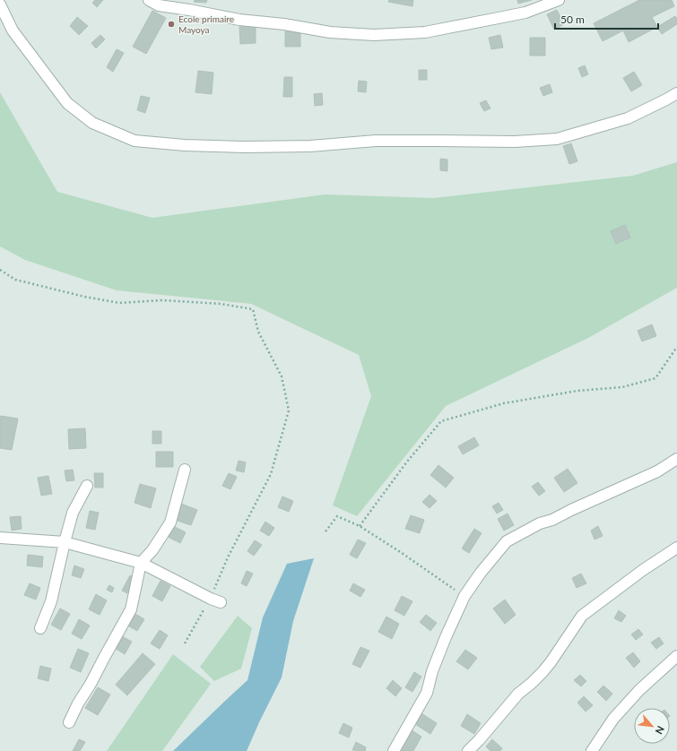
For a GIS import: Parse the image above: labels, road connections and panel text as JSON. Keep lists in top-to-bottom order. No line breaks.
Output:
{"places":["Ecole primaire Mayoya"],"scale_bar":"50 m","north":"bottom right"}
